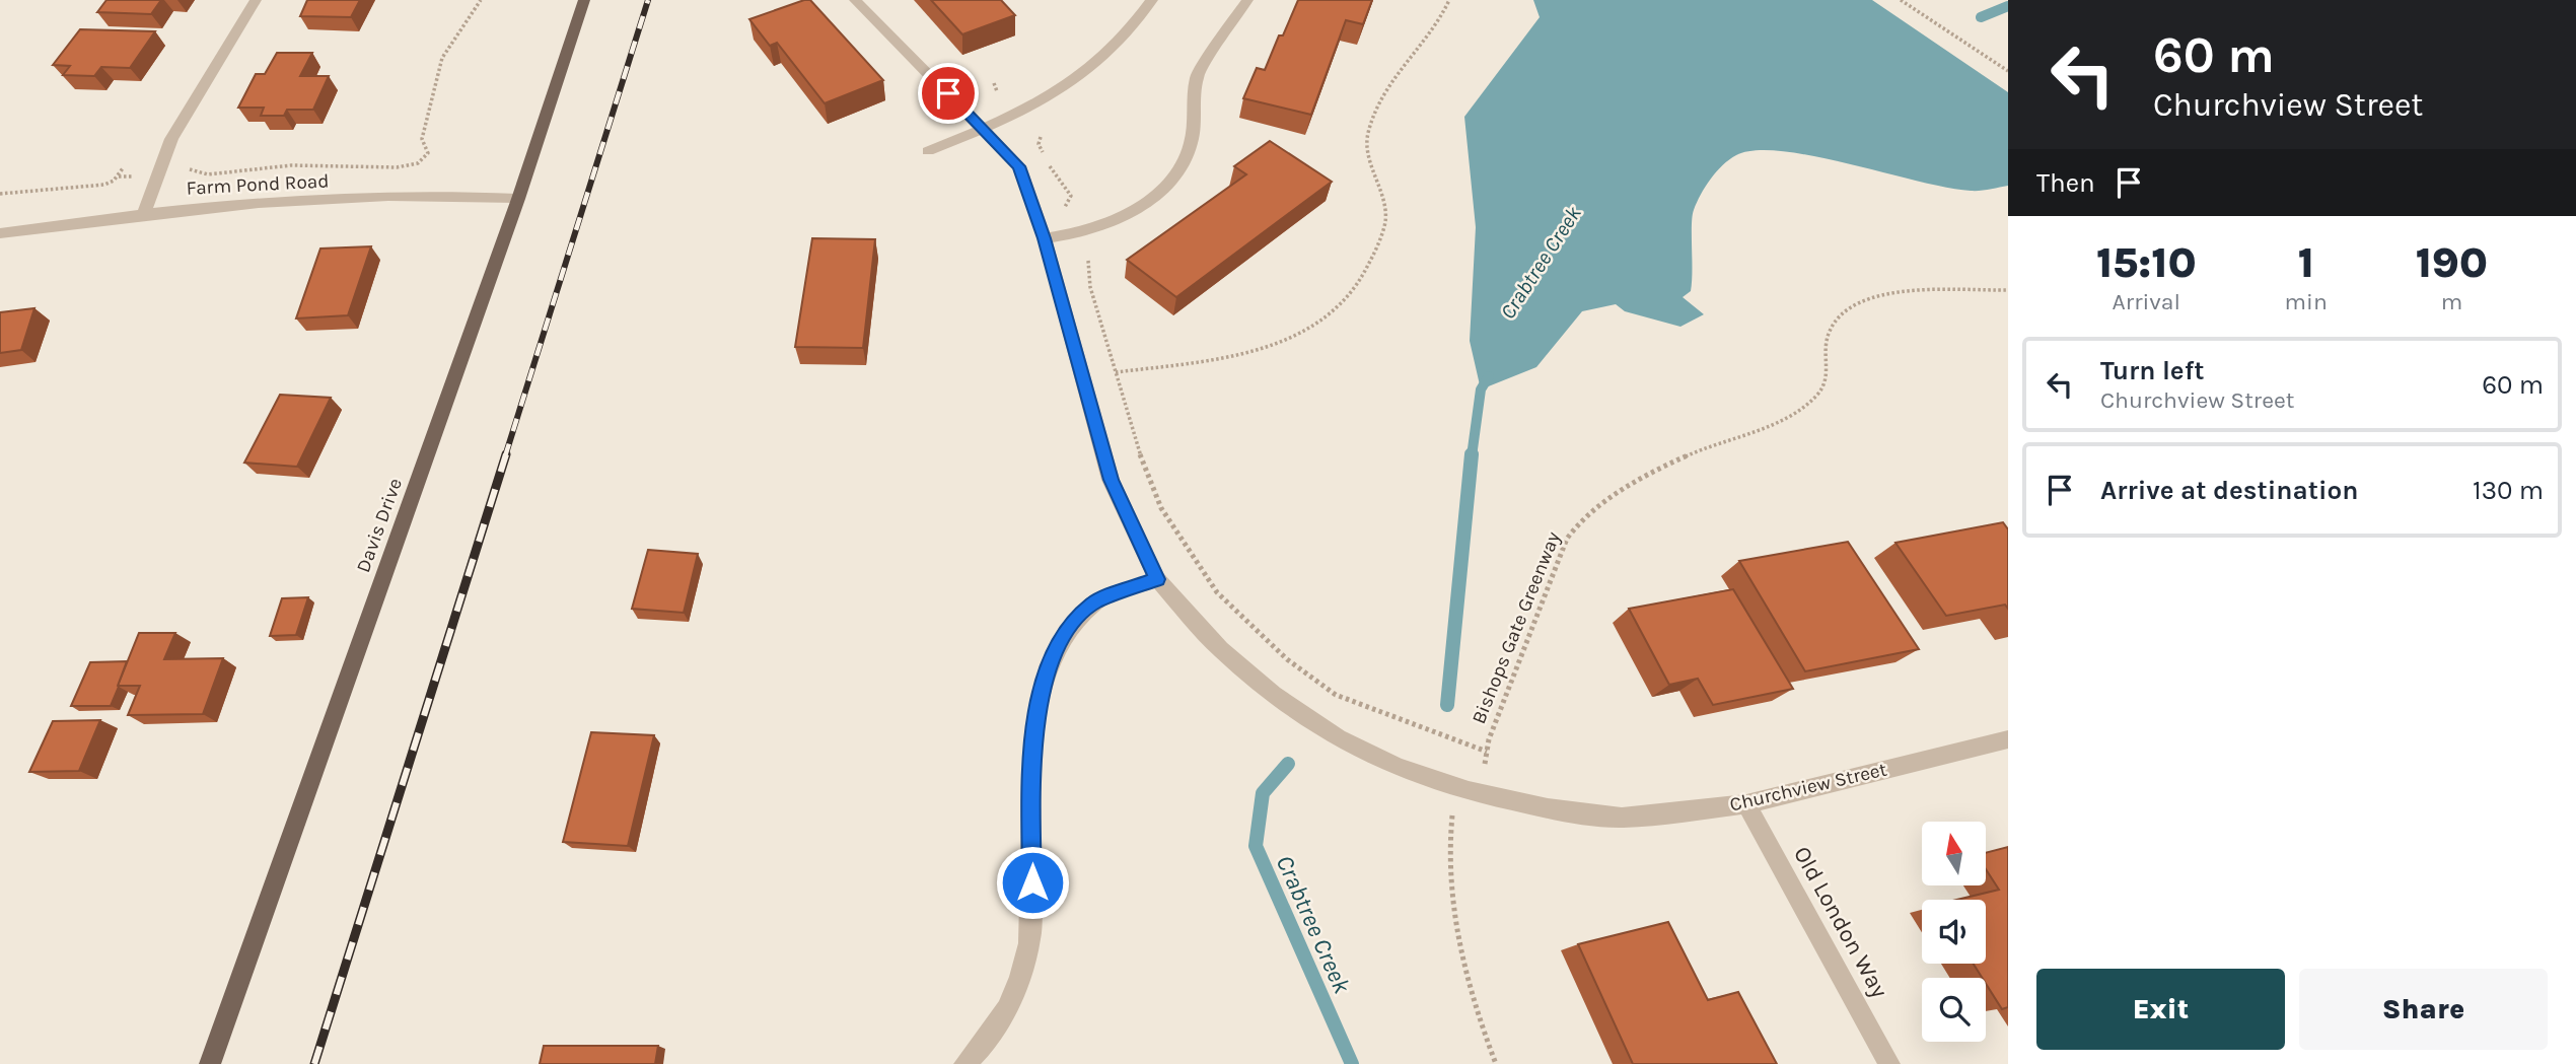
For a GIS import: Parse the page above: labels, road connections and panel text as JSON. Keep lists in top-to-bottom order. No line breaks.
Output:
{"streets":{"main road":["Davis Drive"],"street":["Farm Pond Road","Churchview Street","Old London Way"],"path":["Bishops Gate Greenway"]},"crossings":[["Farm Pond Road","Davis Drive"],["Churchview Street","Old London Way"]],"water":["Crabtree Creek"],"north":"top","page":{"turn":["60 m","Churchview Street"],"then":"Then","eta":["15:10","Arrival","1","min","190","m"],"list":[{"name":"Turn left","note":"Churchview Street","value":"60 m"},{"name":"Arrive at destination","value":"130 m"}],"buttons":["Exit","Share"]}}
